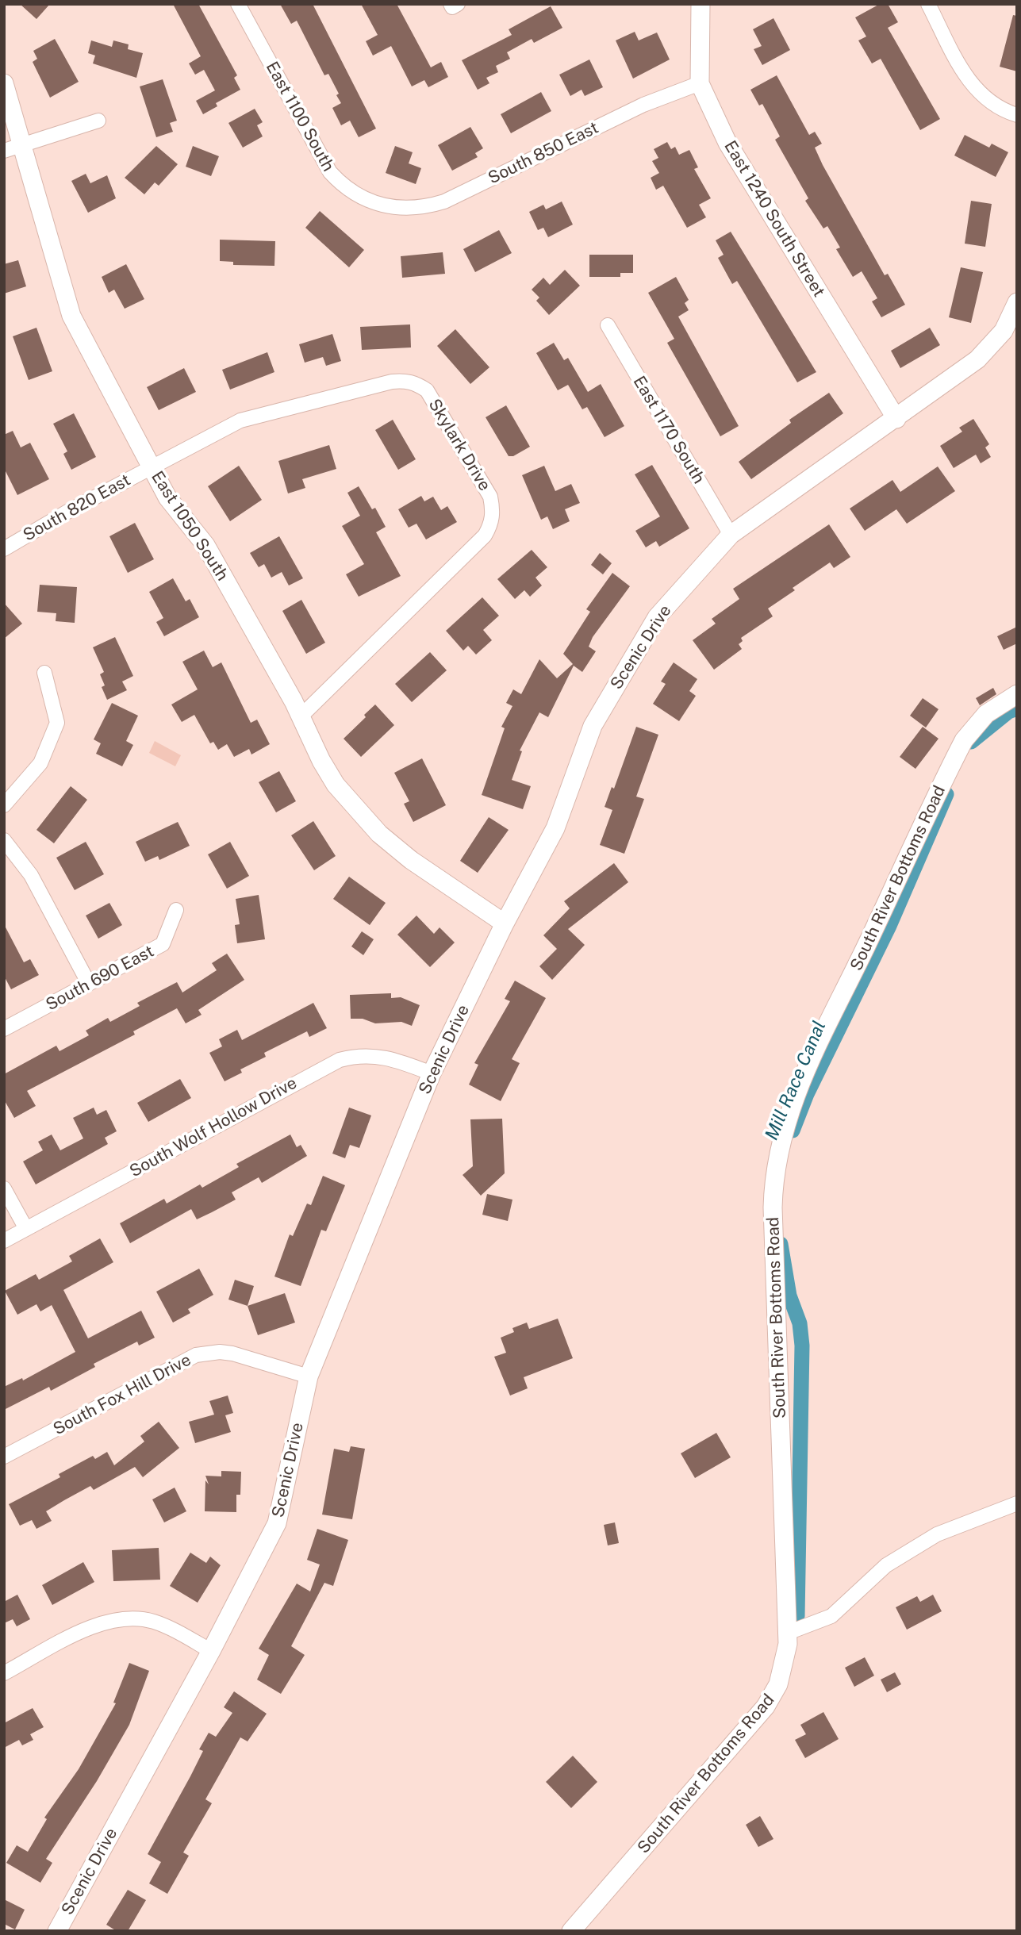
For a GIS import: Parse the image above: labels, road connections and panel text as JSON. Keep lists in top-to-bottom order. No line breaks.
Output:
{"streets":{"street":["East 1100 South","South 850 East","East 1240 South Street","East 1170 South","Skylark Drive","South 820 East","East 1050 South","Scenic Drive","South River Bottoms Road","South 690 East","South Wolf Hollow Drive","South Fox Hill Drive"]},"crossings":[["East 1100 South","South 850 East"],["South 850 East","East 1240 South Street"],["East 1240 South Street","Scenic Drive"],["East 1170 South","Scenic Drive"],["Skylark Drive","South 820 East"],["Skylark Drive","East 1050 South"],["South 820 East","East 1050 South"],["East 1050 South","Scenic Drive"],["Scenic Drive","South Wolf Hollow Drive"],["Scenic Drive","South Fox Hill Drive"]],"water":["Mill Race Canal"]}
